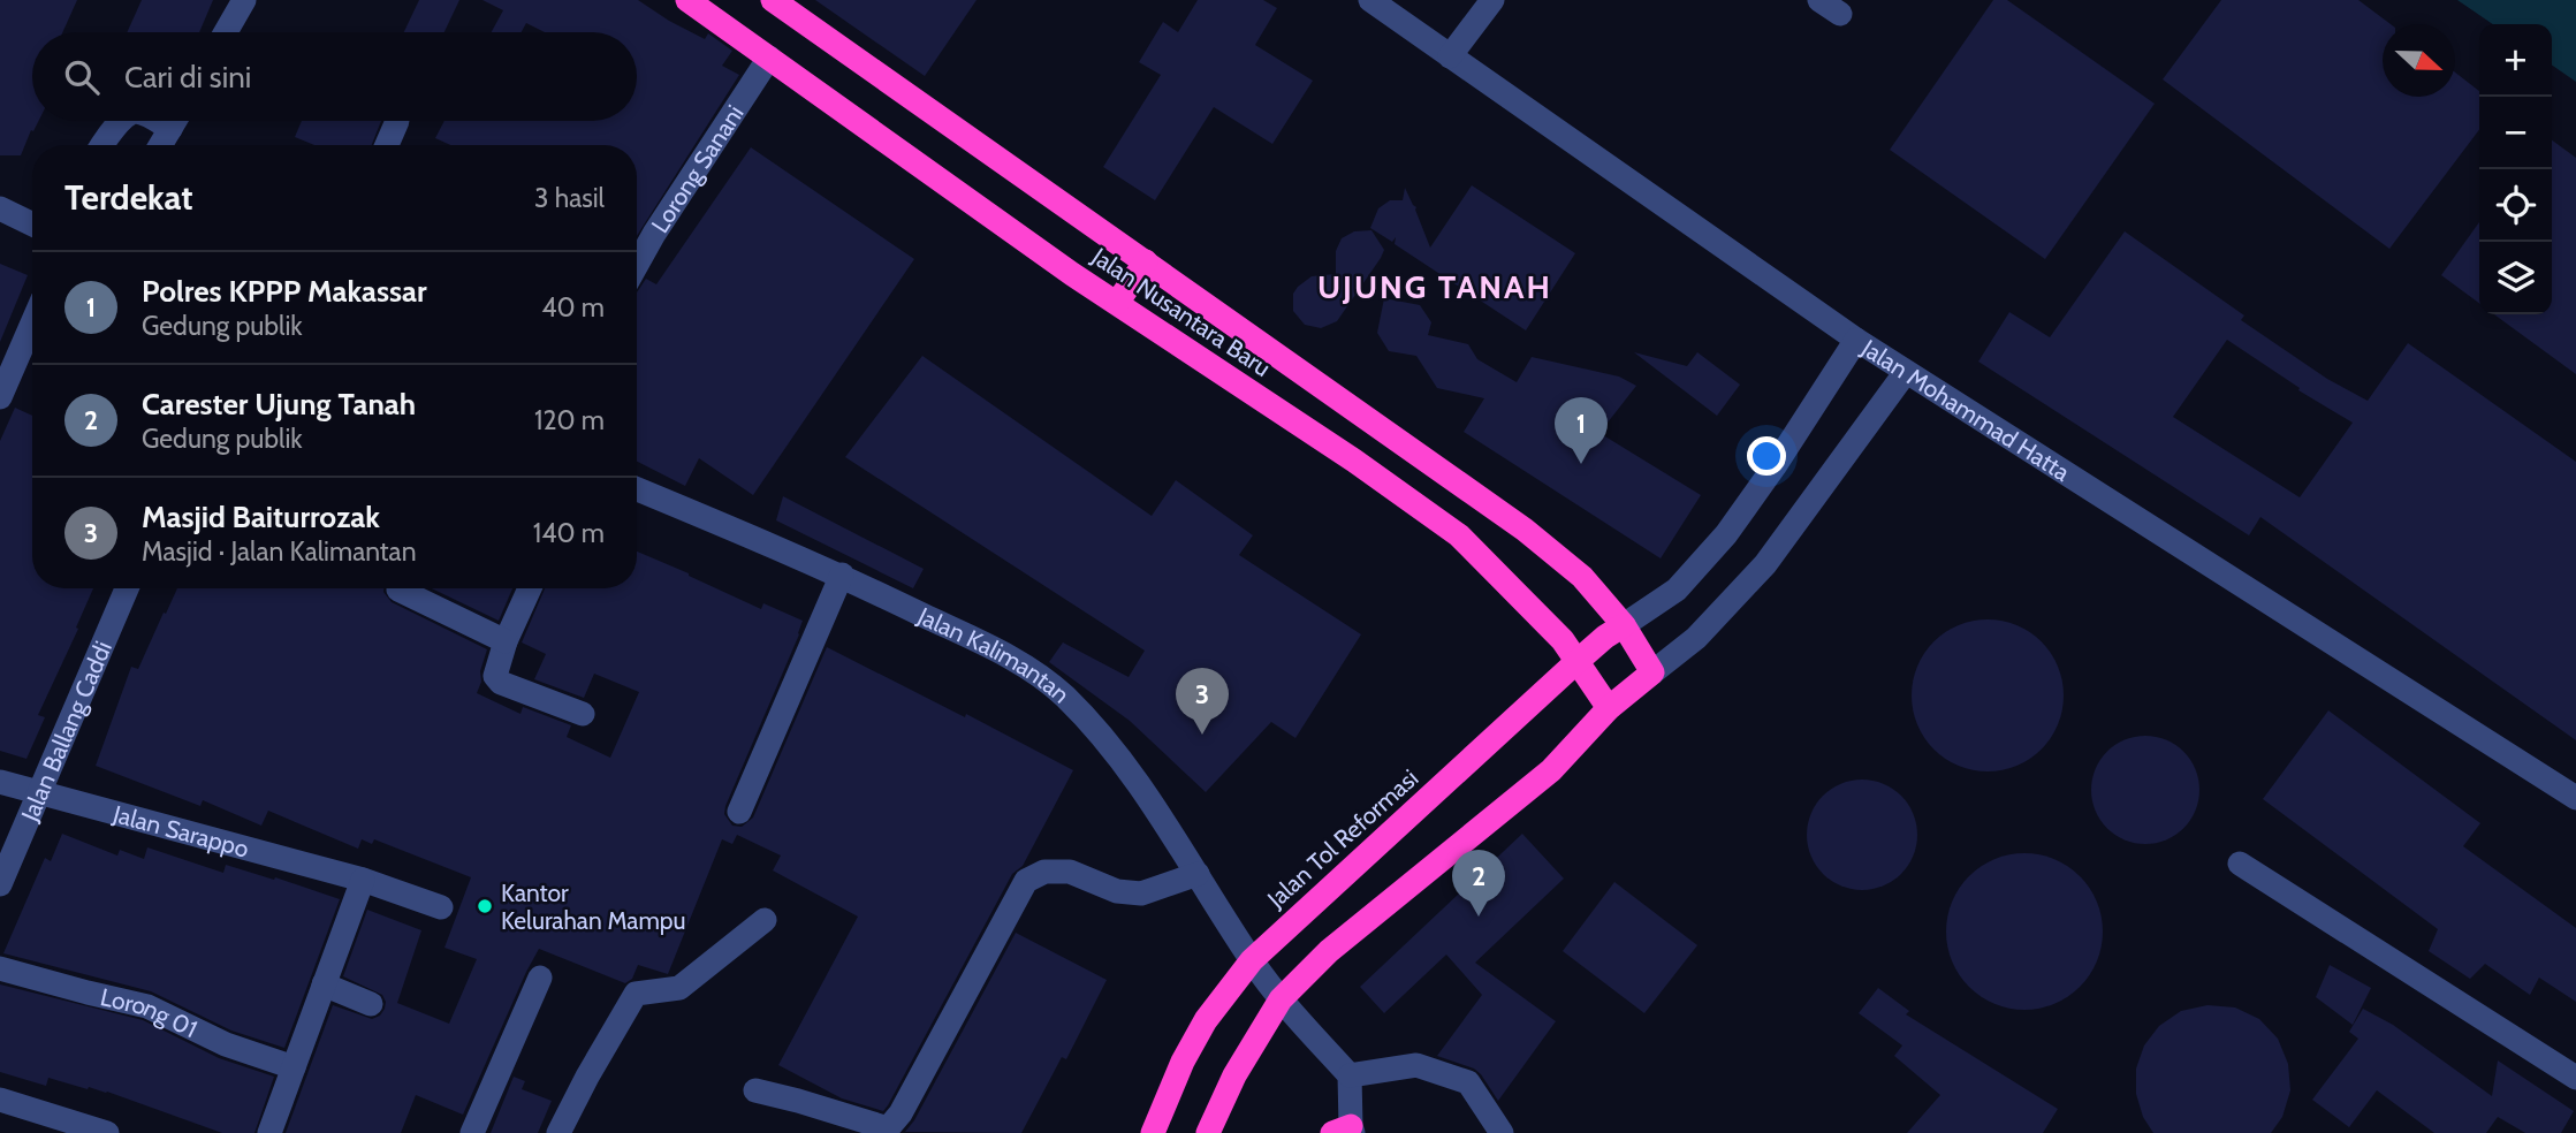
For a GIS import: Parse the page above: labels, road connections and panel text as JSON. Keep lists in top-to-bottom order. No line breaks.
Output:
{"streets":{"highway":["Jalan Nusantara Baru","Jalan Tol Reformasi"],"street":["Lorong Sanani","Jalan Mohammad Hatta","Jalan Kalimantan","Jalan Ballang Caddi","Jalan Sarappo","Lorong 01"]},"crossings":[["Lorong Sanani","Jalan Nusantara Baru"],["Jalan Nusantara Baru","Jalan Tol Reformasi"],["Jalan Kalimantan","Jalan Tol Reformasi"],["Jalan Ballang Caddi","Jalan Sarappo"]],"districts":["UJUNG TANAH"],"places":["Kantor Kelurahan Mampu"],"north":"right","page":{"map_buttons":["+","−"],"search":"Cari di sini","heading":["Terdekat","3 hasil"],"list":[{"mark":"1","name":"Polres KPPP Makassar","note":"Gedung publik","value":"40 m"},{"mark":"2","name":"Carester Ujung Tanah","note":"Gedung publik","value":"120 m"},{"mark":"3","name":"Masjid Baiturrozak","note":"Masjid · Jalan Kalimantan","value":"140 m"}],"pins":["1","3","2"]}}
